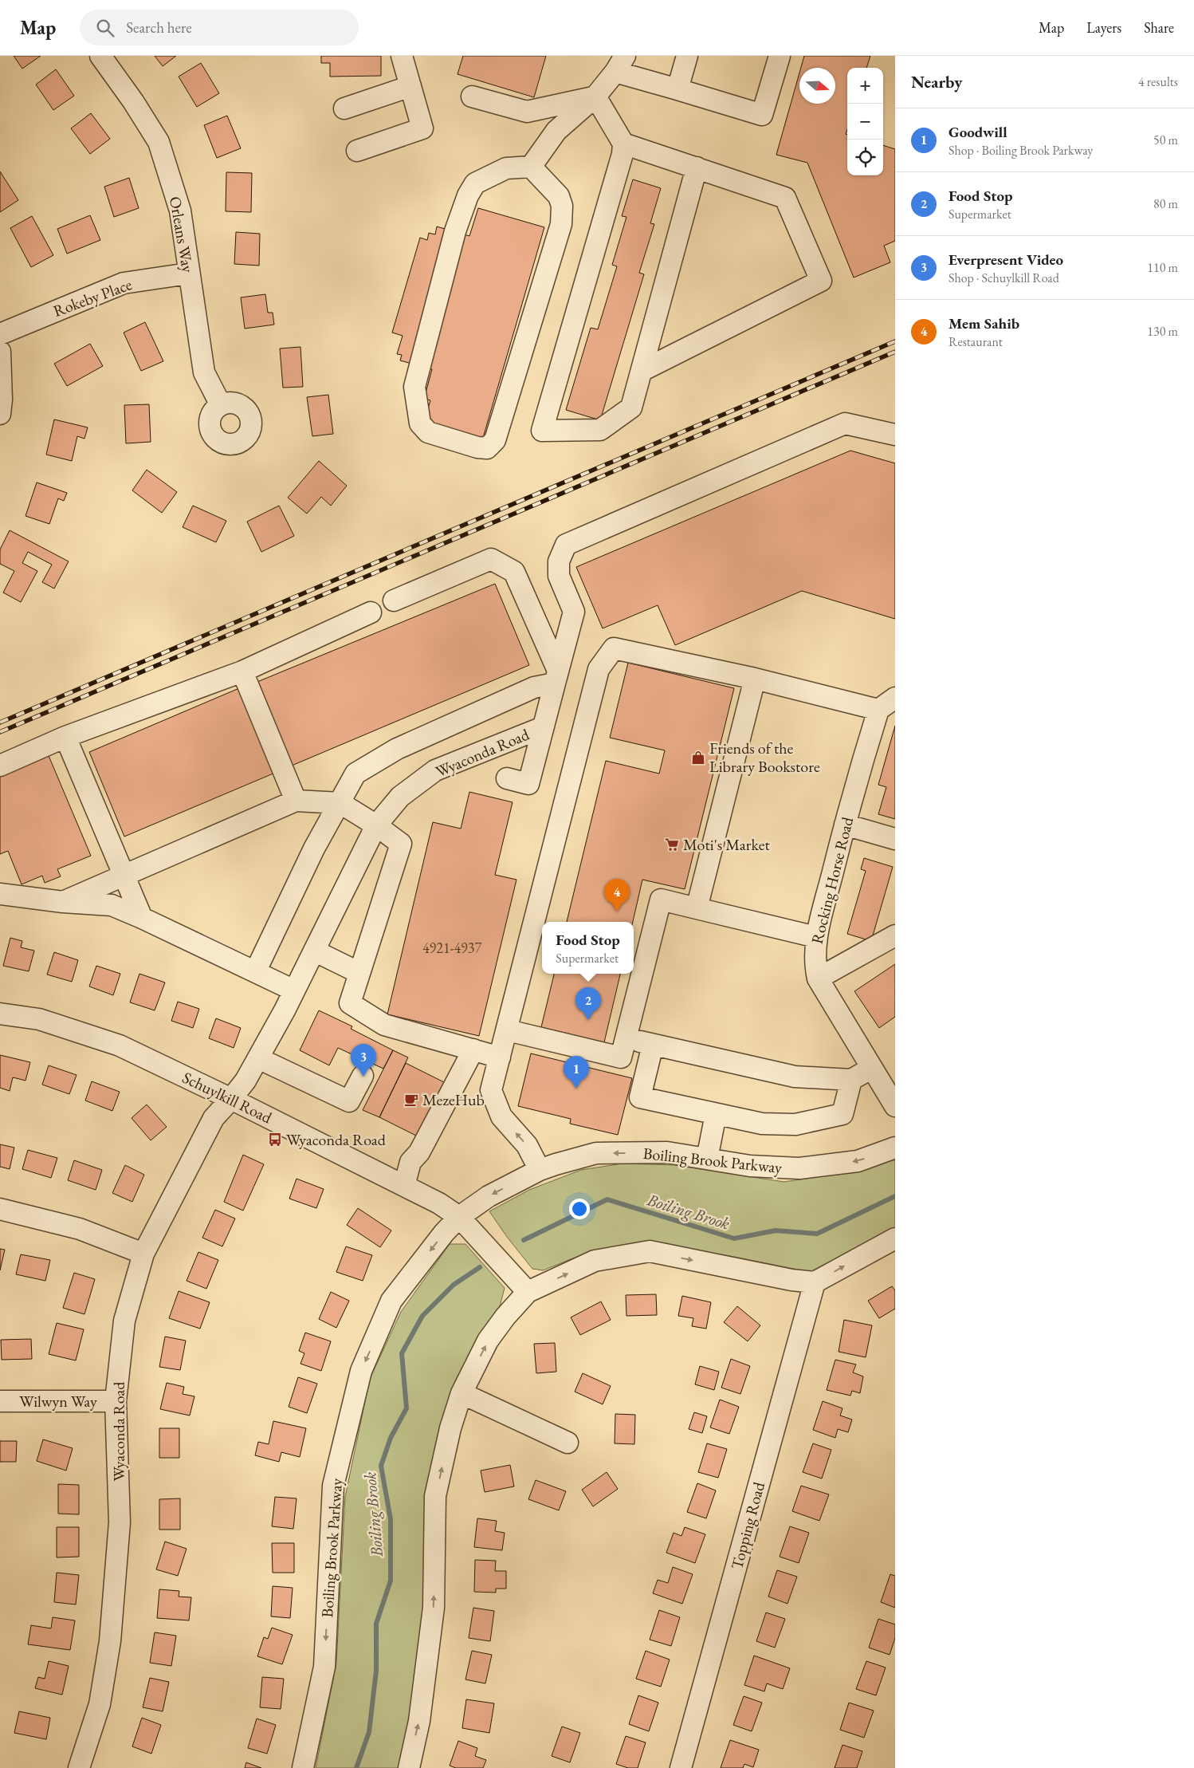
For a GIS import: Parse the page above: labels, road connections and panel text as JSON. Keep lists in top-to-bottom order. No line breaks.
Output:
{"streets":{"street":["Orleans Way","Rokeby Place","Wyaconda Road","Rocking Horse Road","Schuylkill Road","Boiling Brook Parkway","Wilwyn Way","Topping Road"]},"crossings":[["Orleans Way","Rokeby Place"],["Wyaconda Road","Schuylkill Road"],["Wyaconda Road","Wilwyn Way"],["Schuylkill Road","Boiling Brook Parkway"]],"water":["Boiling Brook"],"places":{"shop":["Friends of the Library Bookstore"],"supermarket":["Moti's Market"],"cafe":["MezeHub"],"bus stop":["Wyaconda Road"]},"house_numbers":["4921-4937"],"north":"right","page":{"header":"Map","search":"Search here","nav":["Map","Layers","Share"],"heading":["Nearby","4 results"],"map_buttons":["+","−"],"list":[{"mark":"1","name":"Goodwill","note":"Shop · Boiling Brook Parkway","value":"50 m"},{"mark":"2","name":"Food Stop","note":"Supermarket","value":"80 m"},{"mark":"3","name":"Everpresent Video","note":"Shop · Schuylkill Road","value":"110 m"},{"mark":"4","name":"Mem Sahib","note":"Restaurant","value":"130 m"}],"pins":["4","2","3","1"],"popup":["Food Stop","Supermarket"]}}
